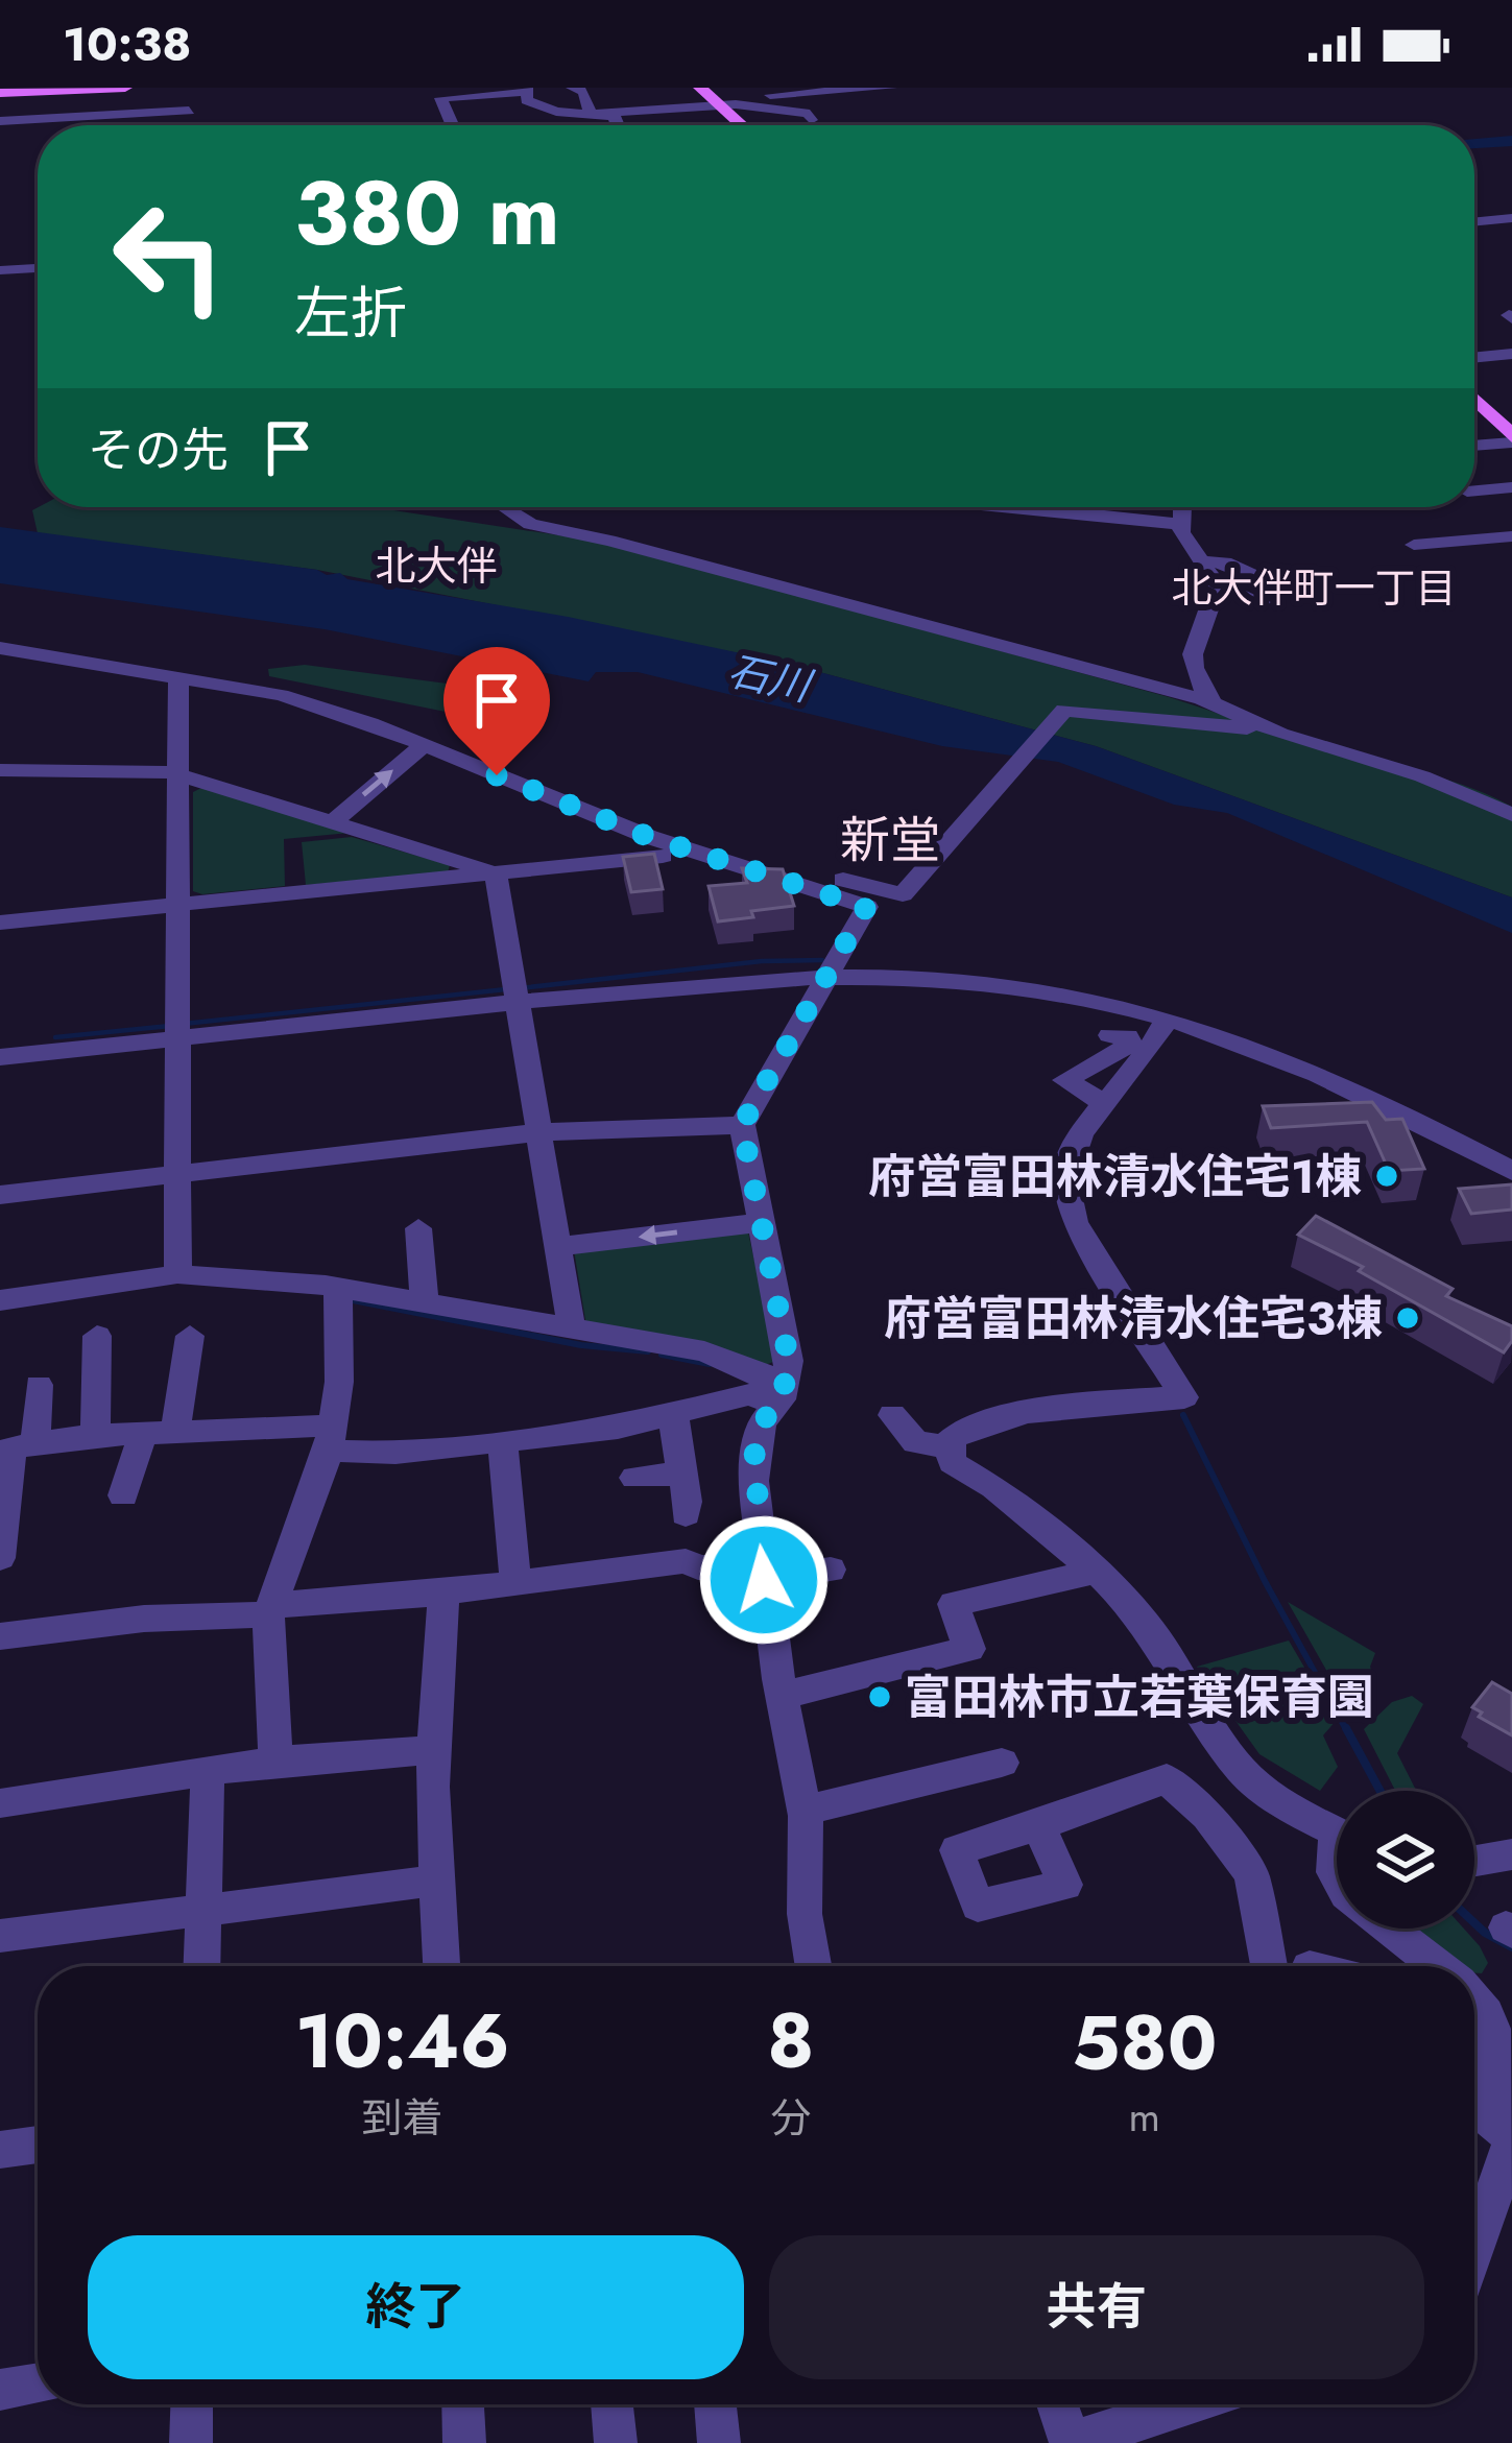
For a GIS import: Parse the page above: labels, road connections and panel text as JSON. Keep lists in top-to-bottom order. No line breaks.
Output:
{"districts":["北大伴","北大伴町一丁目","新堂"],"water":["石川"],"places":["府営富田林清水住宅1棟","府営富田林清水住宅3棟","富田林市立若葉保育園"],"page":{"status":"10:38","turn":["380 m","左折"],"then":"その先","eta":["10:46","到着","8","分","580","m"],"buttons":["終了","共有"]}}
